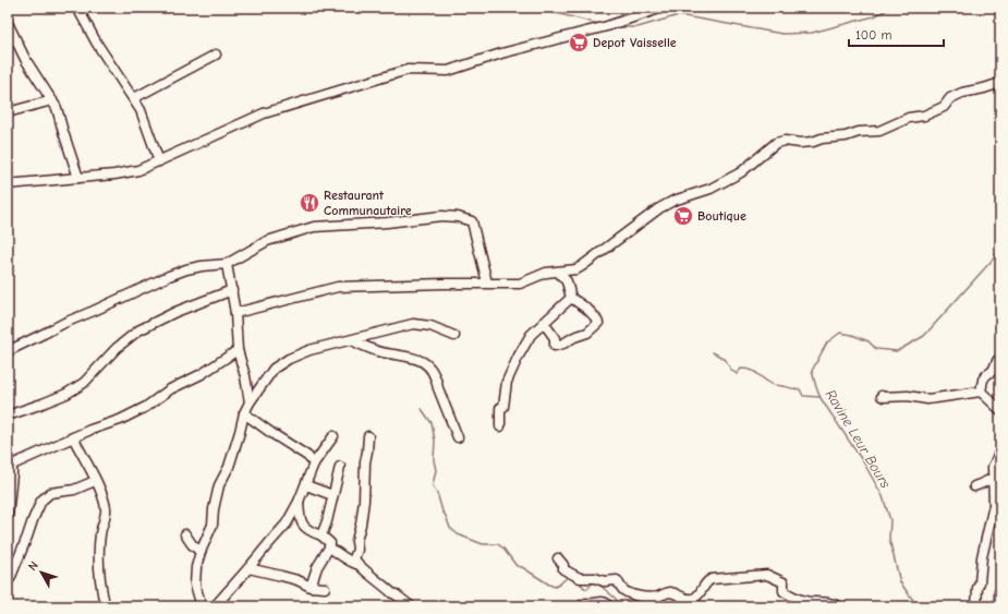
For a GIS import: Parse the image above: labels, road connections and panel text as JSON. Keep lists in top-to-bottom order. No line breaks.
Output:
{"water":["Ravine Leur Bours"],"places":{"supermarket":["Depot Vaisselle","Boutique"],"restaurant":["Restaurant Communautaire"]},"scale_bar":"100 m","north":"top left"}
